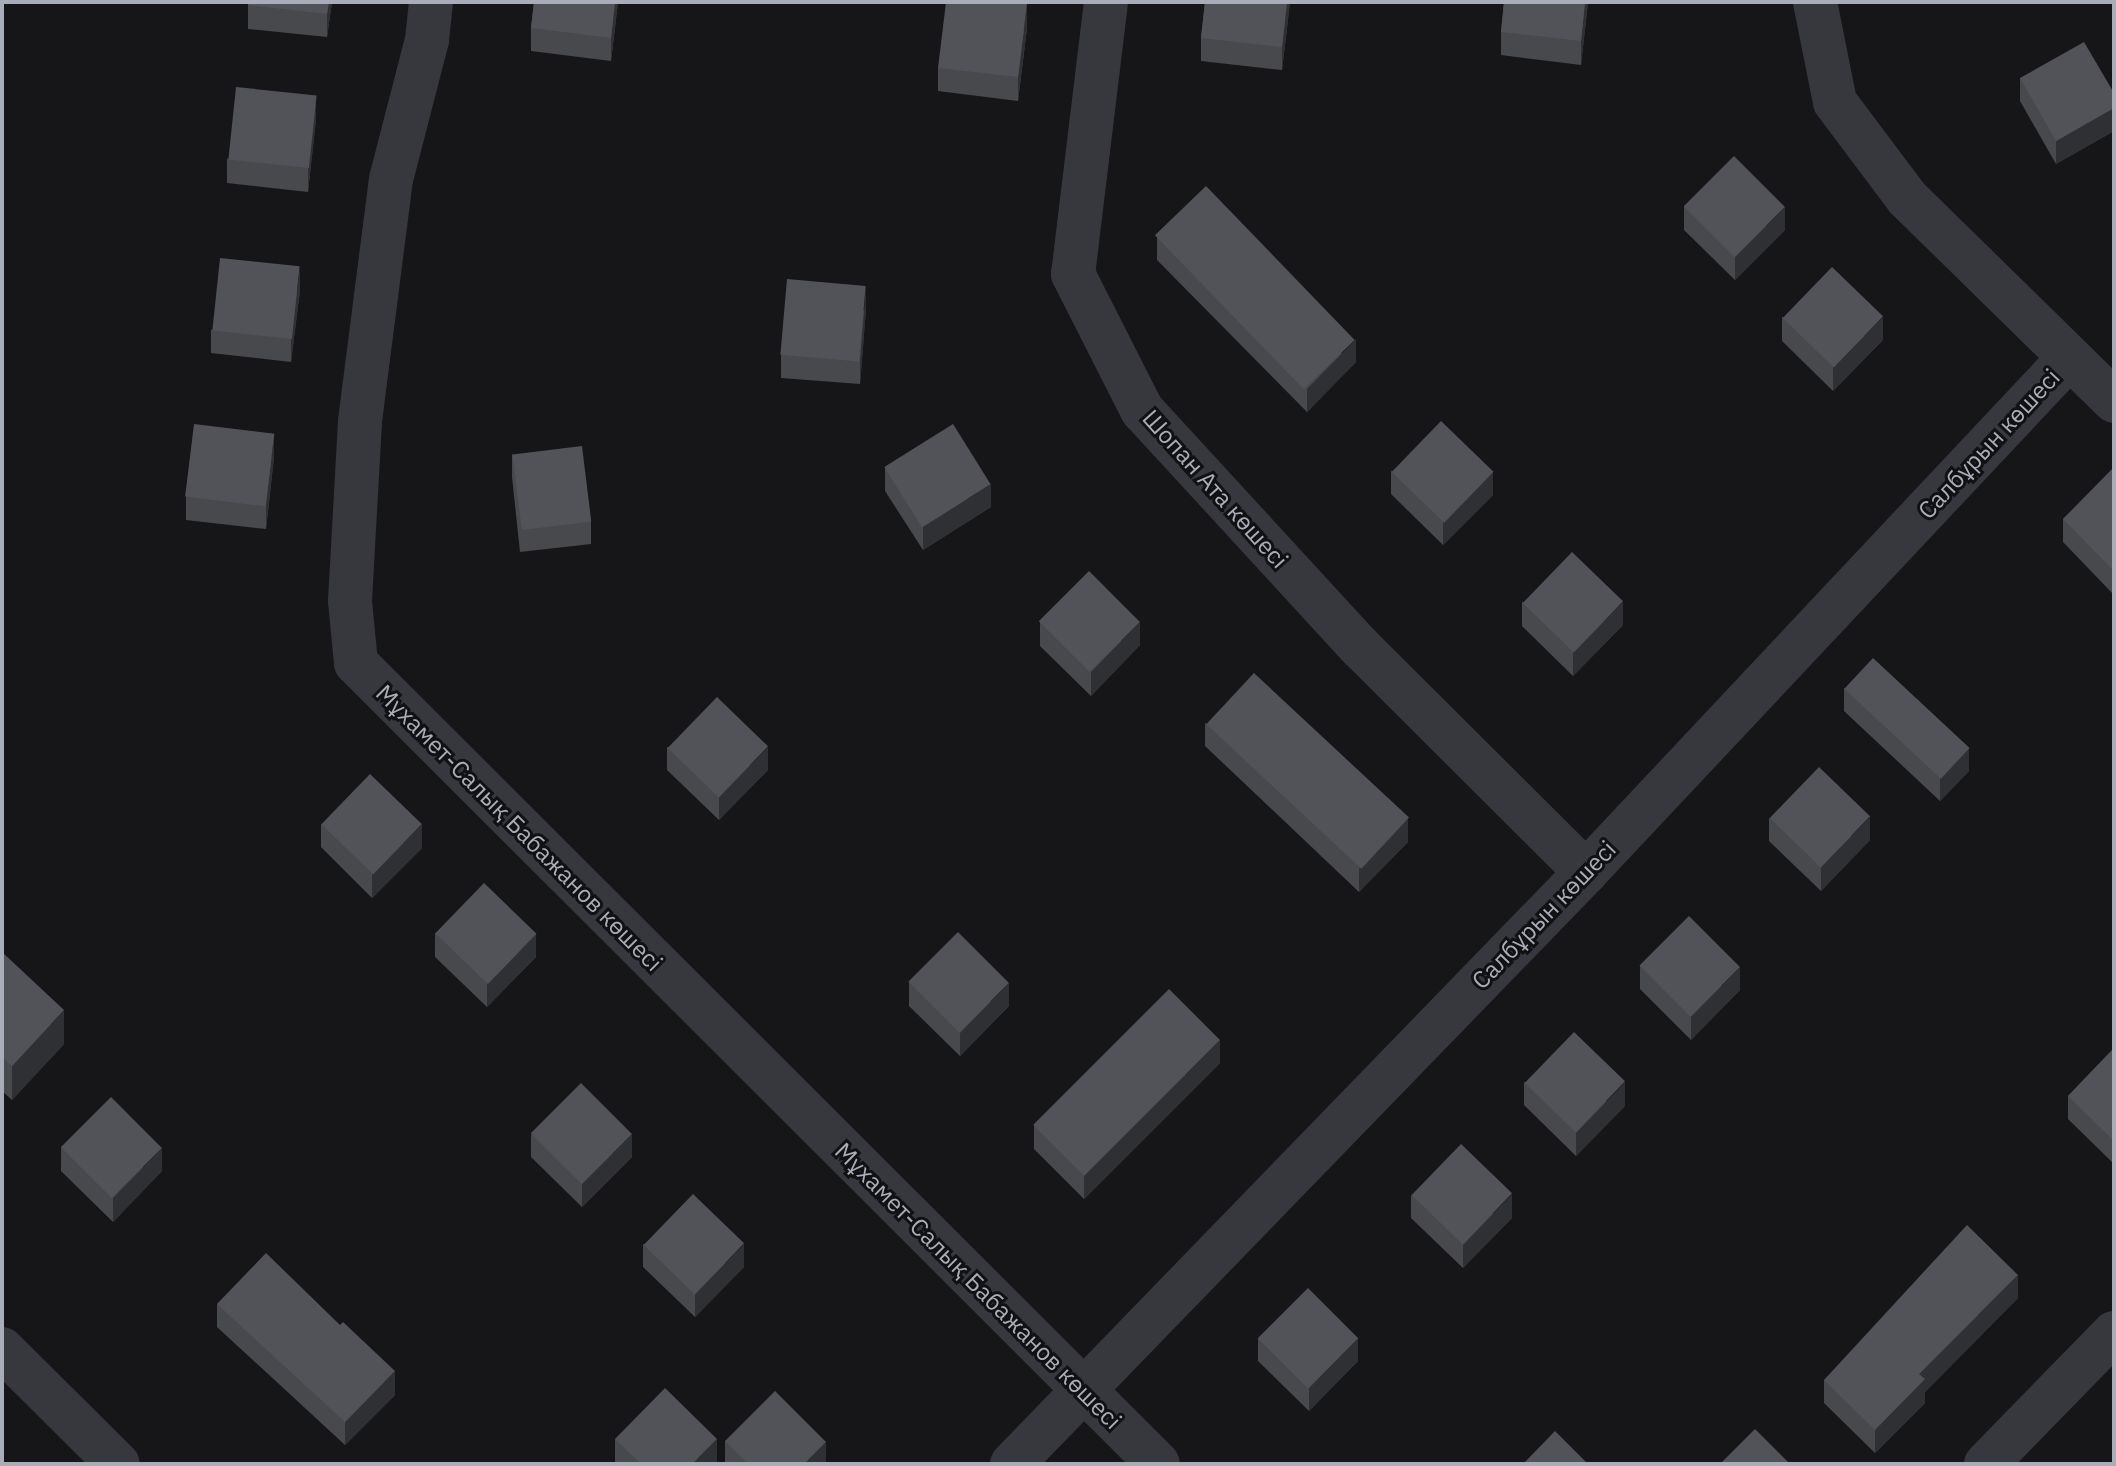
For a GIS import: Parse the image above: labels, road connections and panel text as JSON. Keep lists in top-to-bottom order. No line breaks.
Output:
{"streets":{"street":["Салбұрын көшесі","Шопан Ата көшесі","Мұхамет-Салық Бабажанов көшесі"]},"crossings":[["Салбұрын көшесі","Шопан Ата көшесі"],["Салбұрын көшесі","Мұхамет-Салық Бабажанов көшесі"]]}
